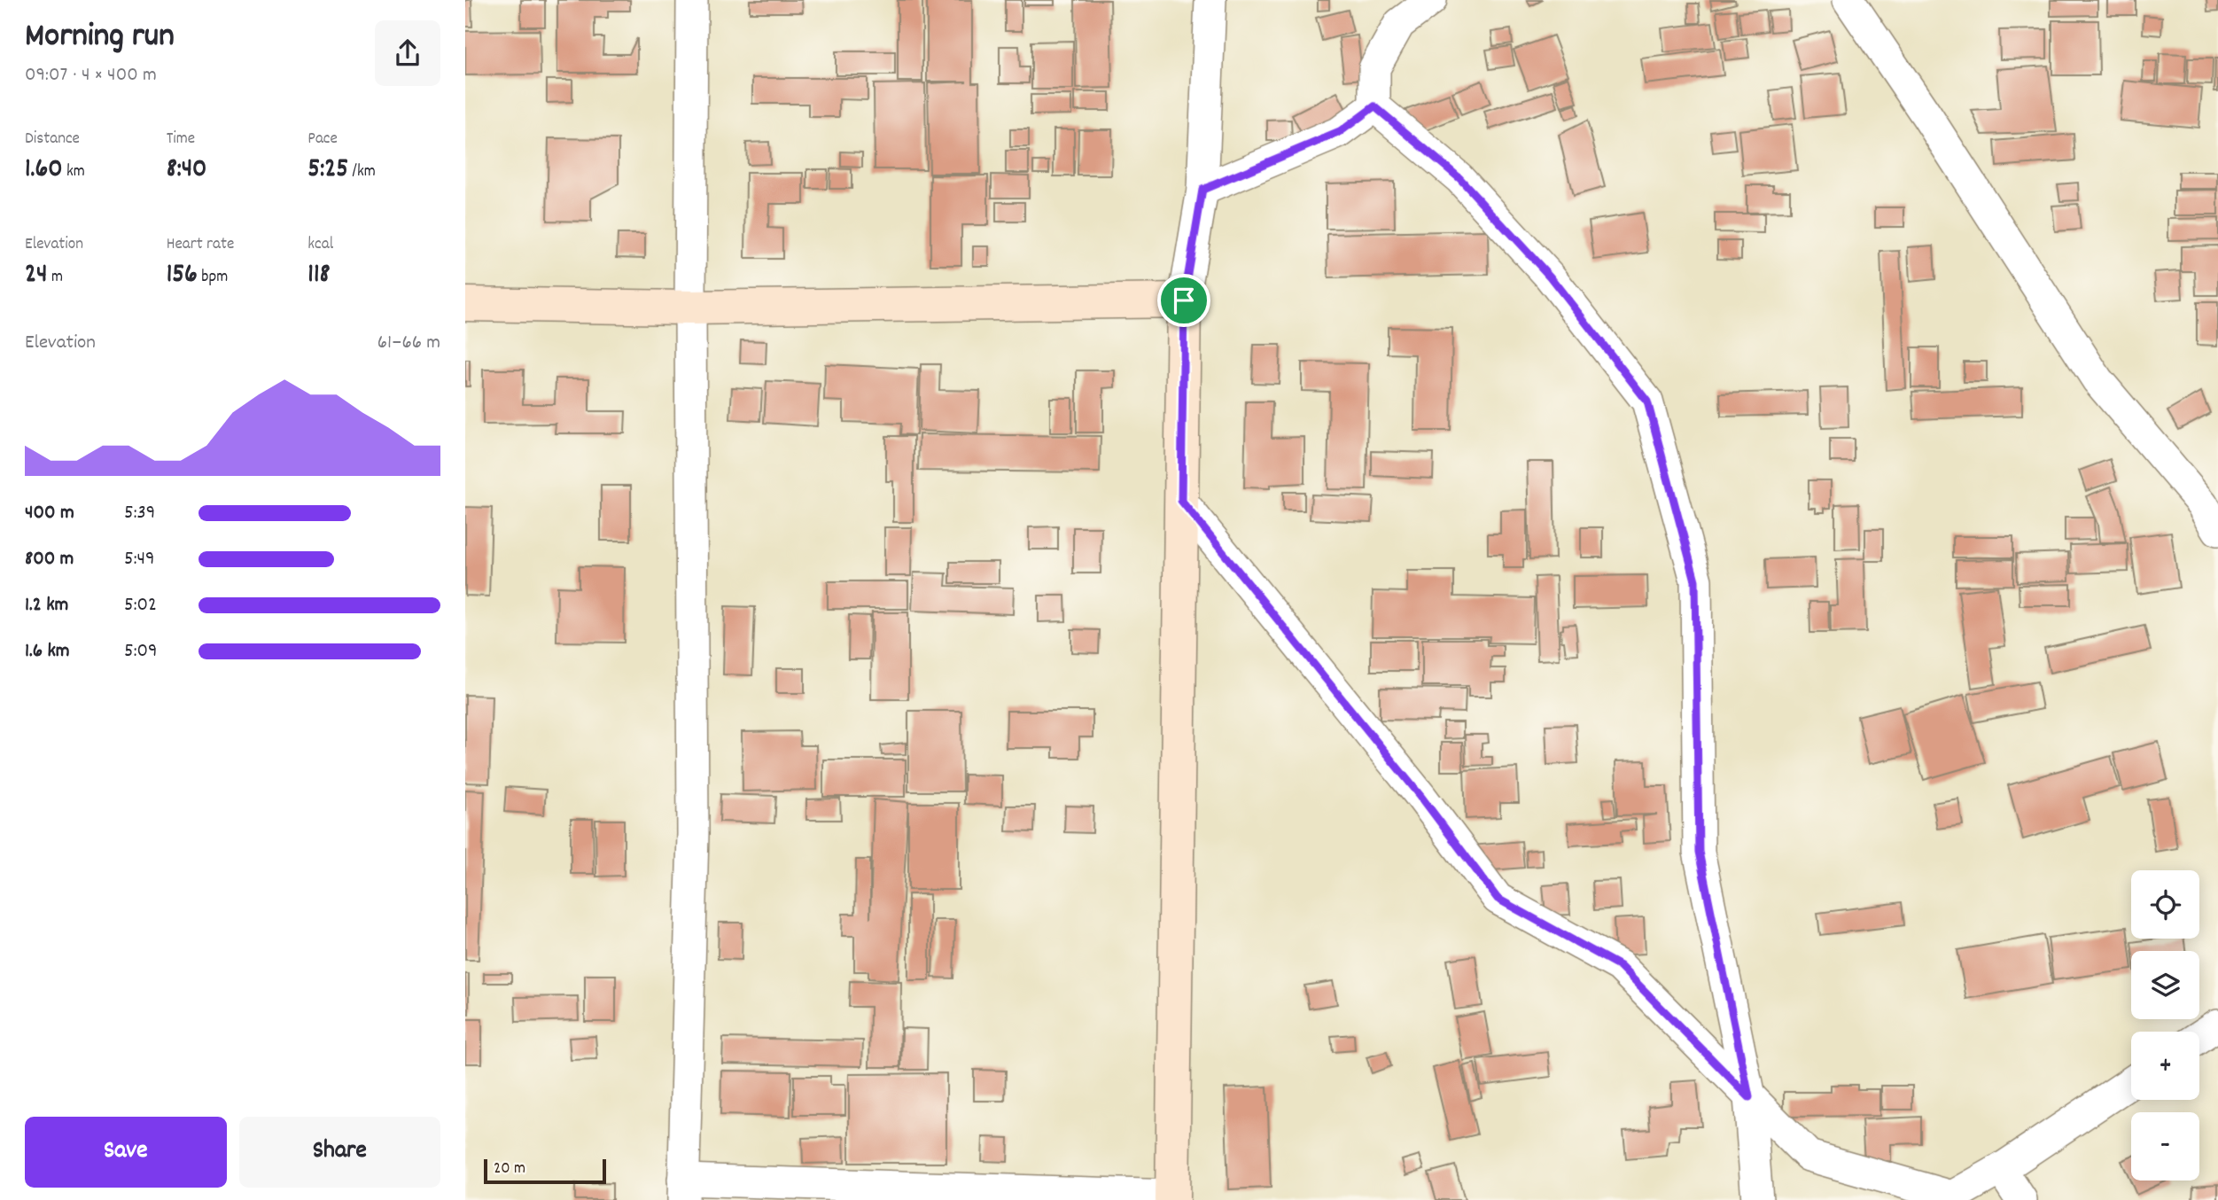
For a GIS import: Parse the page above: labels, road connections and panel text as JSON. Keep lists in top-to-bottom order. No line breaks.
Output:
{"scale_bar":"20 m","page":{"heading":["Morning run","09:07 · 4 × 400 m"],"stats":[["Distance","1.60 km"],["Time","8:40"],["Pace","5:25 /km"],["Elevation","24 m"],["Heart rate","156 bpm"],["kcal","118"]],"chart":["Elevation","61–66 m"],"list":[{"name":"400 m","note":"5:39"},{"name":"800 m","note":"5:49"},{"name":"1.2 km","note":"5:02"},{"name":"1.6 km","note":"5:09"}],"map_buttons":["+","−"],"buttons":["Save","Share"],"scale":"20 m"}}
